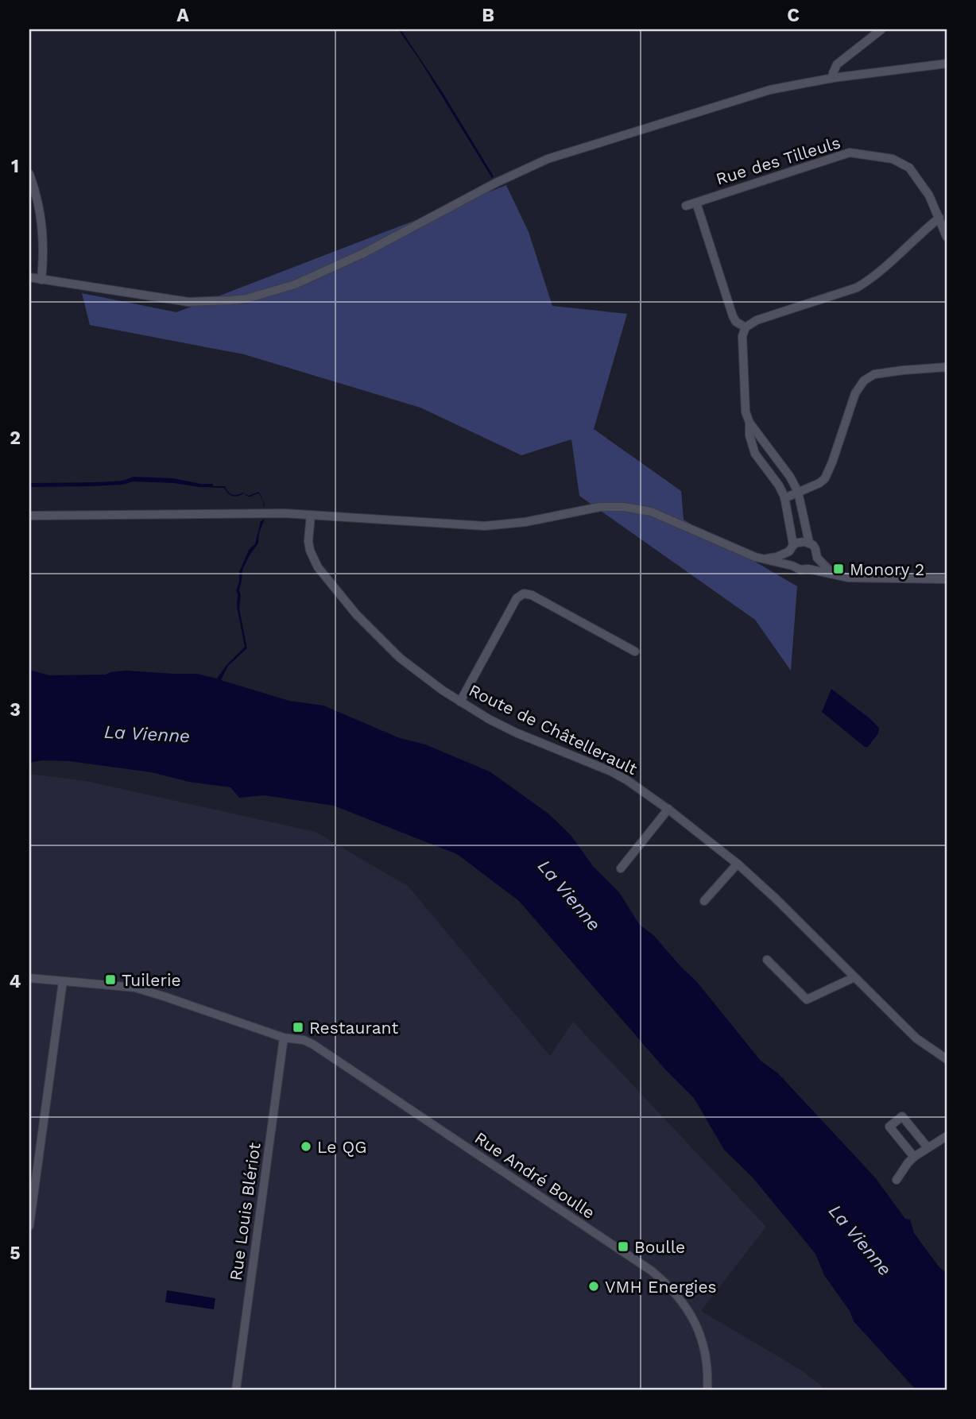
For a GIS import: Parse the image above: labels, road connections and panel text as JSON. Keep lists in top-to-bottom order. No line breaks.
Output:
{"streets":{"street":["Rue des Tilleuls","Route de Châtellerault","Rue André Boulle","Rue Louis Blériot"]},"crossings":[["Rue André Boulle","Rue Louis Blériot"]],"water":["La Vienne"],"places":{"transit":["Monory 2","Tuilerie","Restaurant","Boulle"],"other":["Le QG","VMH Energies"]},"grid":{"columns":["A","B","C"],"rows":["1","2","3","4","5"]}}
